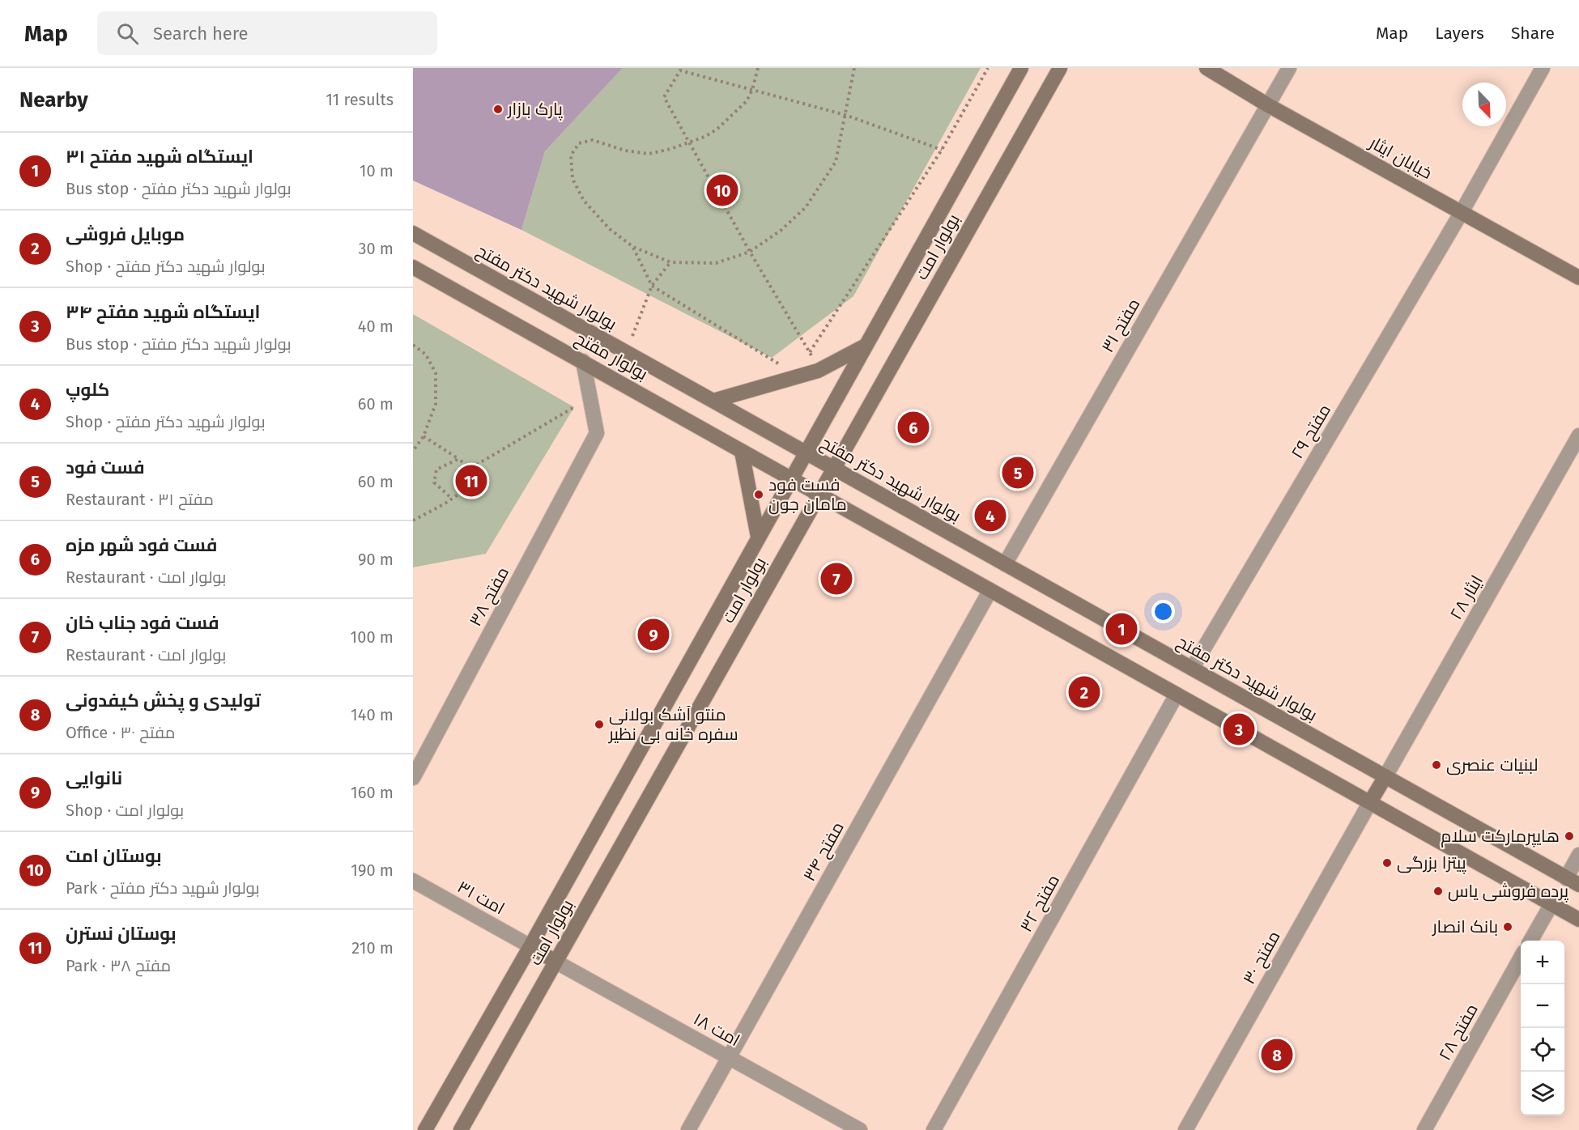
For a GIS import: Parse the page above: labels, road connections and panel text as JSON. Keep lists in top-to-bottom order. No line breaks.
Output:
{"streets":{"main road":["خیابان ایثار","بولوار امت","بولوار شهید دکتر مفتح","بولوار مفتح"],"street":["مفتح ۳۱","مفتح ۲۹","مفتح ۳۸","ایثار ۲۸","مفتح ۳۴","امت ۳۱","مفتح ۳۲","مفتح ۳۰","امت ۱۸","مفتح ۲۸"]},"crossings":[["خیابان ایثار","مفتح ۳۱"],["خیابان ایثار","مفتح ۲۹"],["بولوار امت","بولوار شهید دکتر مفتح"],["بولوار امت","بولوار مفتح"],["بولوار امت","امت ۳۱"],["بولوار امت","امت ۱۸"],["بولوار شهید دکتر مفتح","مفتح ۳۱"],["بولوار شهید دکتر مفتح","مفتح ۲۹"],["بولوار شهید دکتر مفتح","ایثار ۲۸"],["مفتح ۳۴","امت ۱۸"]],"places":["پارک بازار","فست فود مامان جون","منتو آشک بولانی سفره خانه بی نظیر","لبنیات عنصری","هایپرمارکت سلام","پیتزا بزرگی","پرده فروشی یاس","بانک انصار"],"north":"bottom right","page":{"header":"Map","search":"Search here","nav":["Map","Layers","Share"],"heading":["Nearby","11 results"],"list":[{"mark":"1","name":"ایستگاه شهید مفتح ۳۱","note":"Bus stop · بولوار شهید دکتر مفتح","value":"10 m"},{"mark":"2","name":"موبایل فروشی","note":"Shop · بولوار شهید دکتر مفتح","value":"30 m"},{"mark":"3","name":"ایستگاه شهید مفتح ۳۴","note":"Bus stop · بولوار شهید دکتر مفتح","value":"40 m"},{"mark":"4","name":"کلوپ","note":"Shop · بولوار شهید دکتر مفتح","value":"60 m"},{"mark":"5","name":"فست فود","note":"Restaurant · مفتح ۳۱","value":"60 m"},{"mark":"6","name":"فست فود شهر مزه","note":"Restaurant · بولوار امت","value":"90 m"},{"mark":"7","name":"فست فود جناب خان","note":"Restaurant · بولوار امت","value":"100 m"},{"mark":"8","name":"تولیدی و پخش کیفدونی","note":"Office · مفتح ۳۰","value":"140 m"},{"mark":"9","name":"نانوایی","note":"Shop · بولوار امت","value":"160 m"},{"mark":"10","name":"بوستان امت","note":"Park · بولوار شهید دکتر مفتح","value":"190 m"},{"mark":"11","name":"بوستان نسترن","note":"Park · مفتح ۳۸","value":"210 m"}],"pins":["10","6","5","11","4","7","1","9","2","3","8"],"map_buttons":["+","−"]}}
